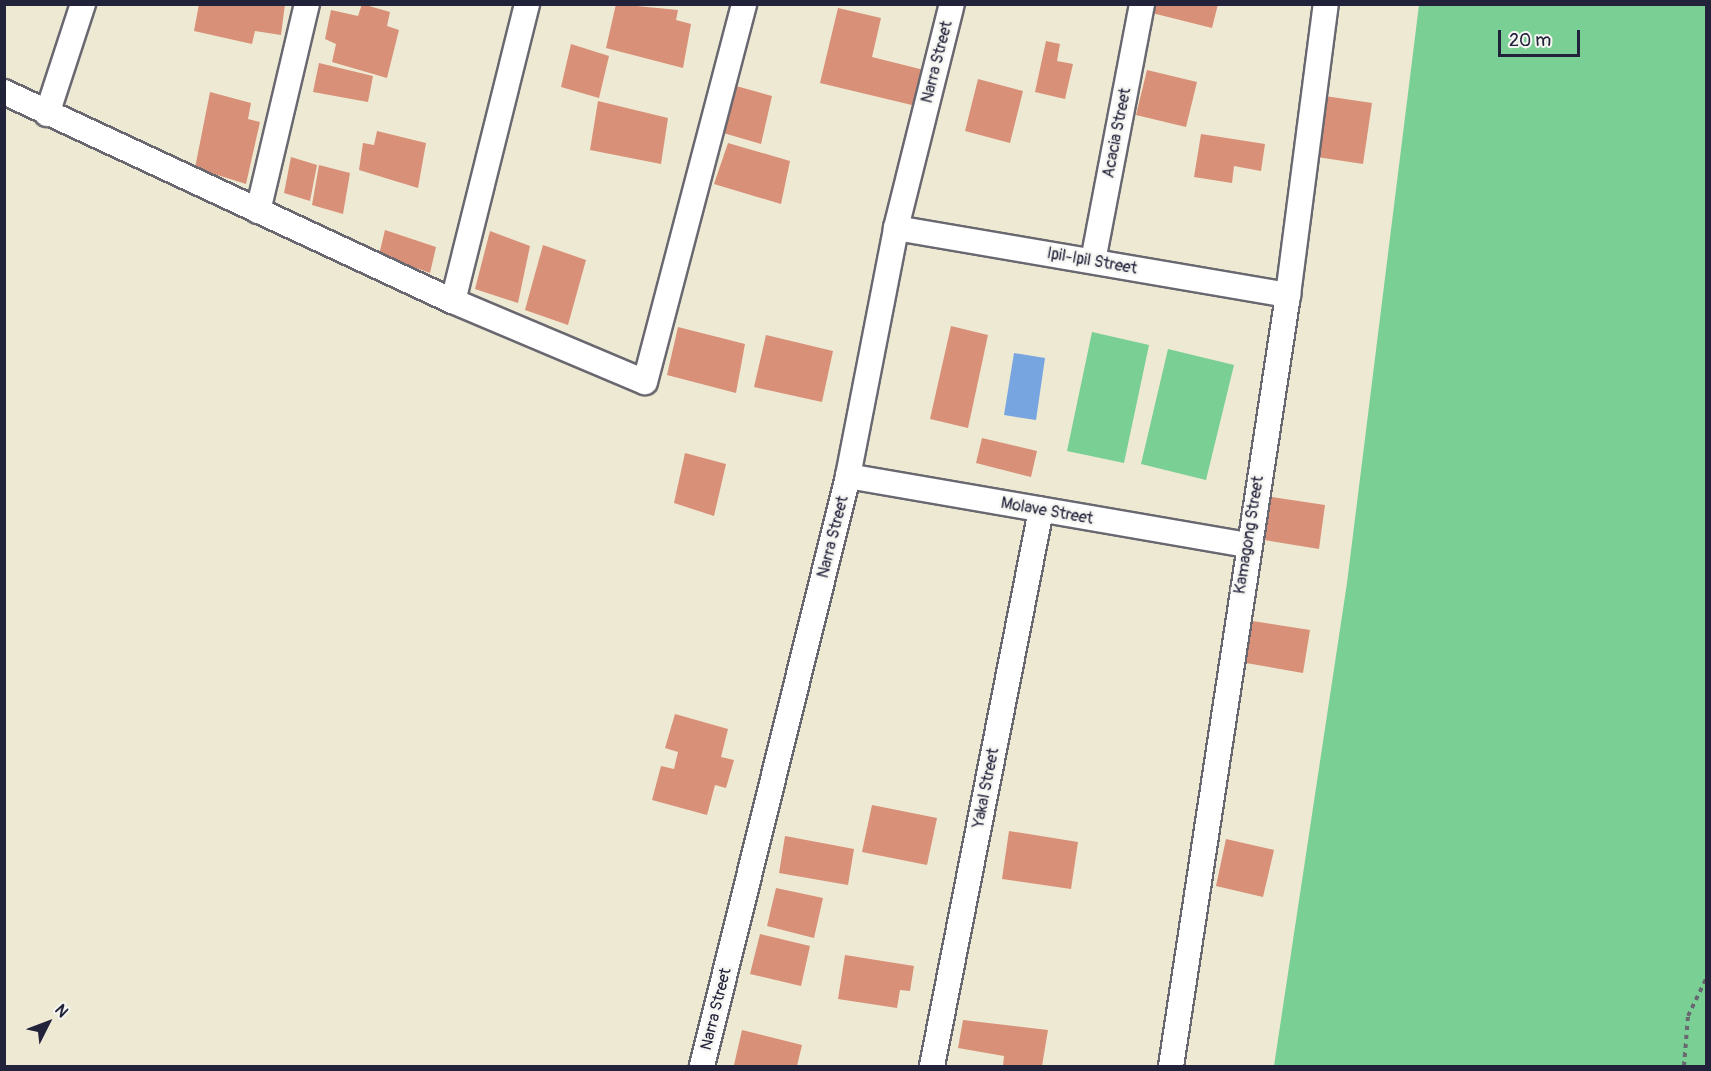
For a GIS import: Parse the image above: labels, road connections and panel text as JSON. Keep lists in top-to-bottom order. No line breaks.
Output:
{"streets":{"street":["Narra Street","Acacia Street","Ipil-Ipil Street","Molave Street","Kamagong Street","Yakal Street"]},"crossings":[["Narra Street","Ipil-Ipil Street"],["Narra Street","Molave Street"],["Acacia Street","Ipil-Ipil Street"],["Ipil-Ipil Street","Kamagong Street"],["Molave Street","Kamagong Street"],["Molave Street","Yakal Street"]],"scale_bar":"20 m","north":"top right"}
